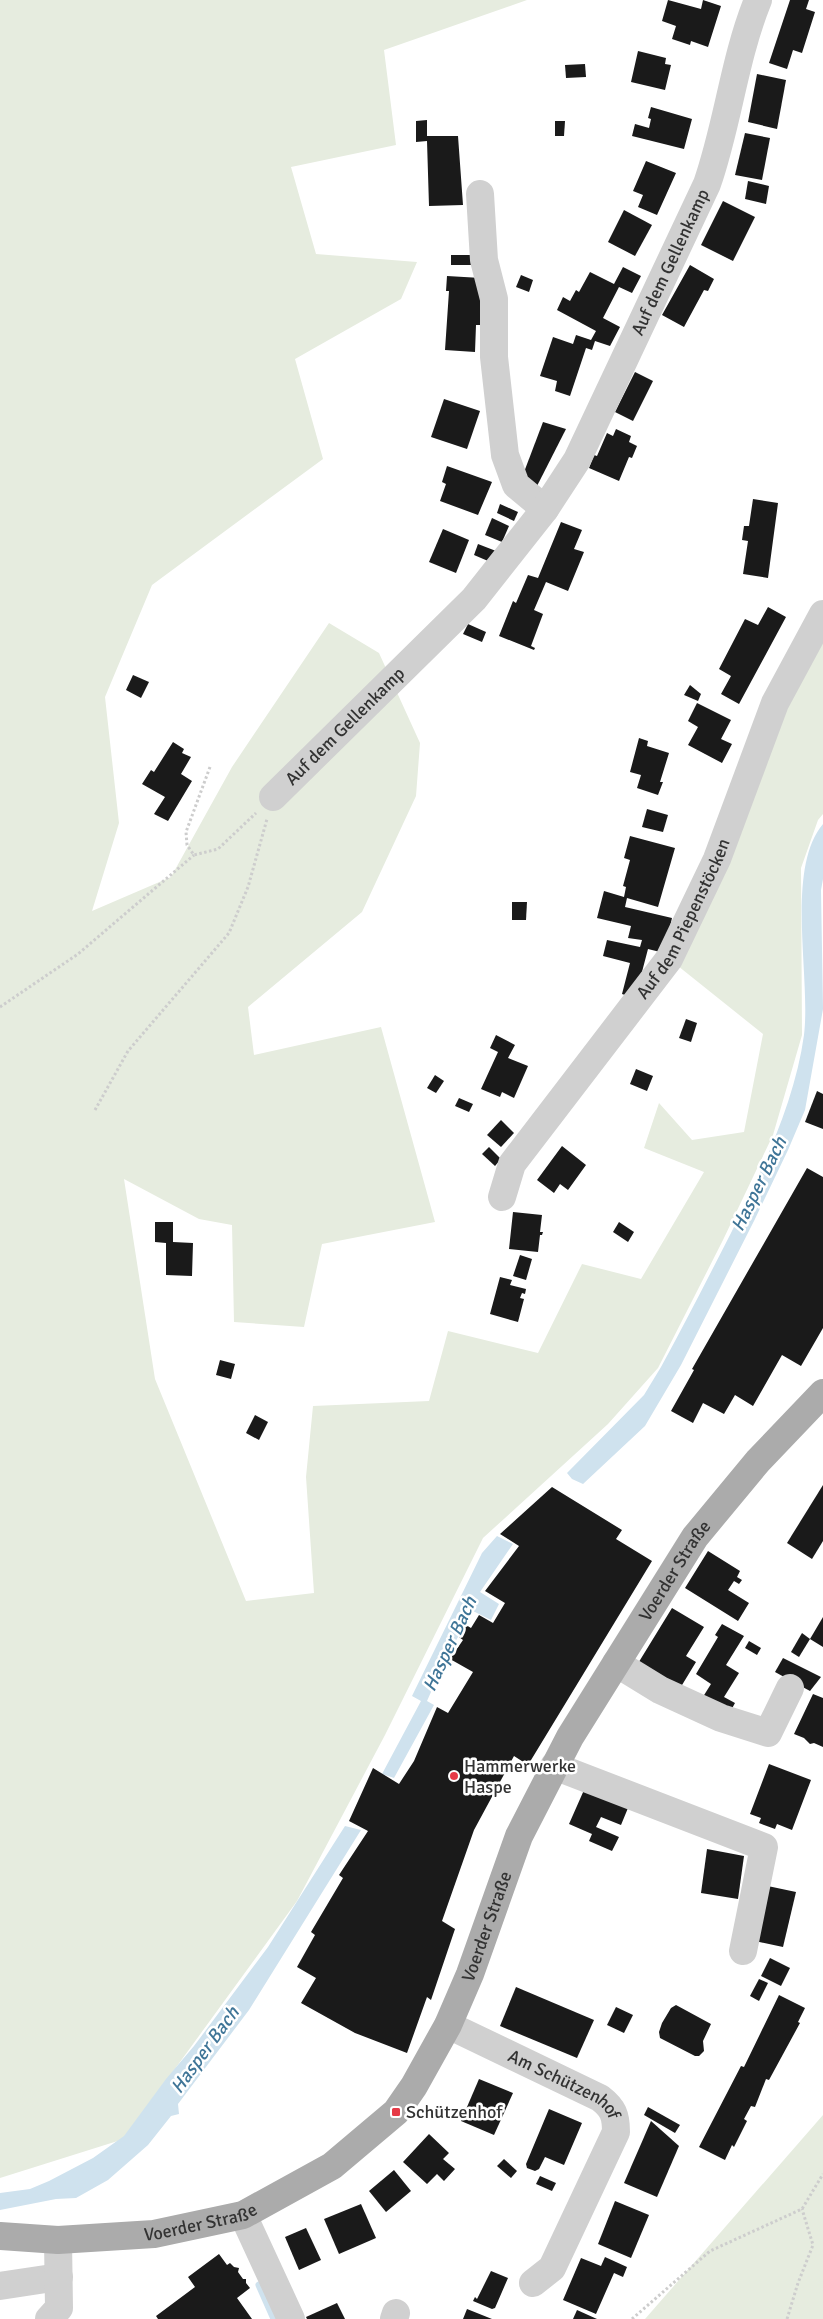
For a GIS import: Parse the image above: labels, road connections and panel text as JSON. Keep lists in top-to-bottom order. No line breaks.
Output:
{"streets":{"main road":["Voerder Straße"],"street":["Auf dem Gellenkamp","Auf dem Piepenstöcken","Am Schützenhof"]},"crossings":[["Voerder Straße","Am Schützenhof"]],"water":["Hasper Bach"],"places":{"other":["Hammerwerke Haspe"],"transit":["Schützenhof"]}}
